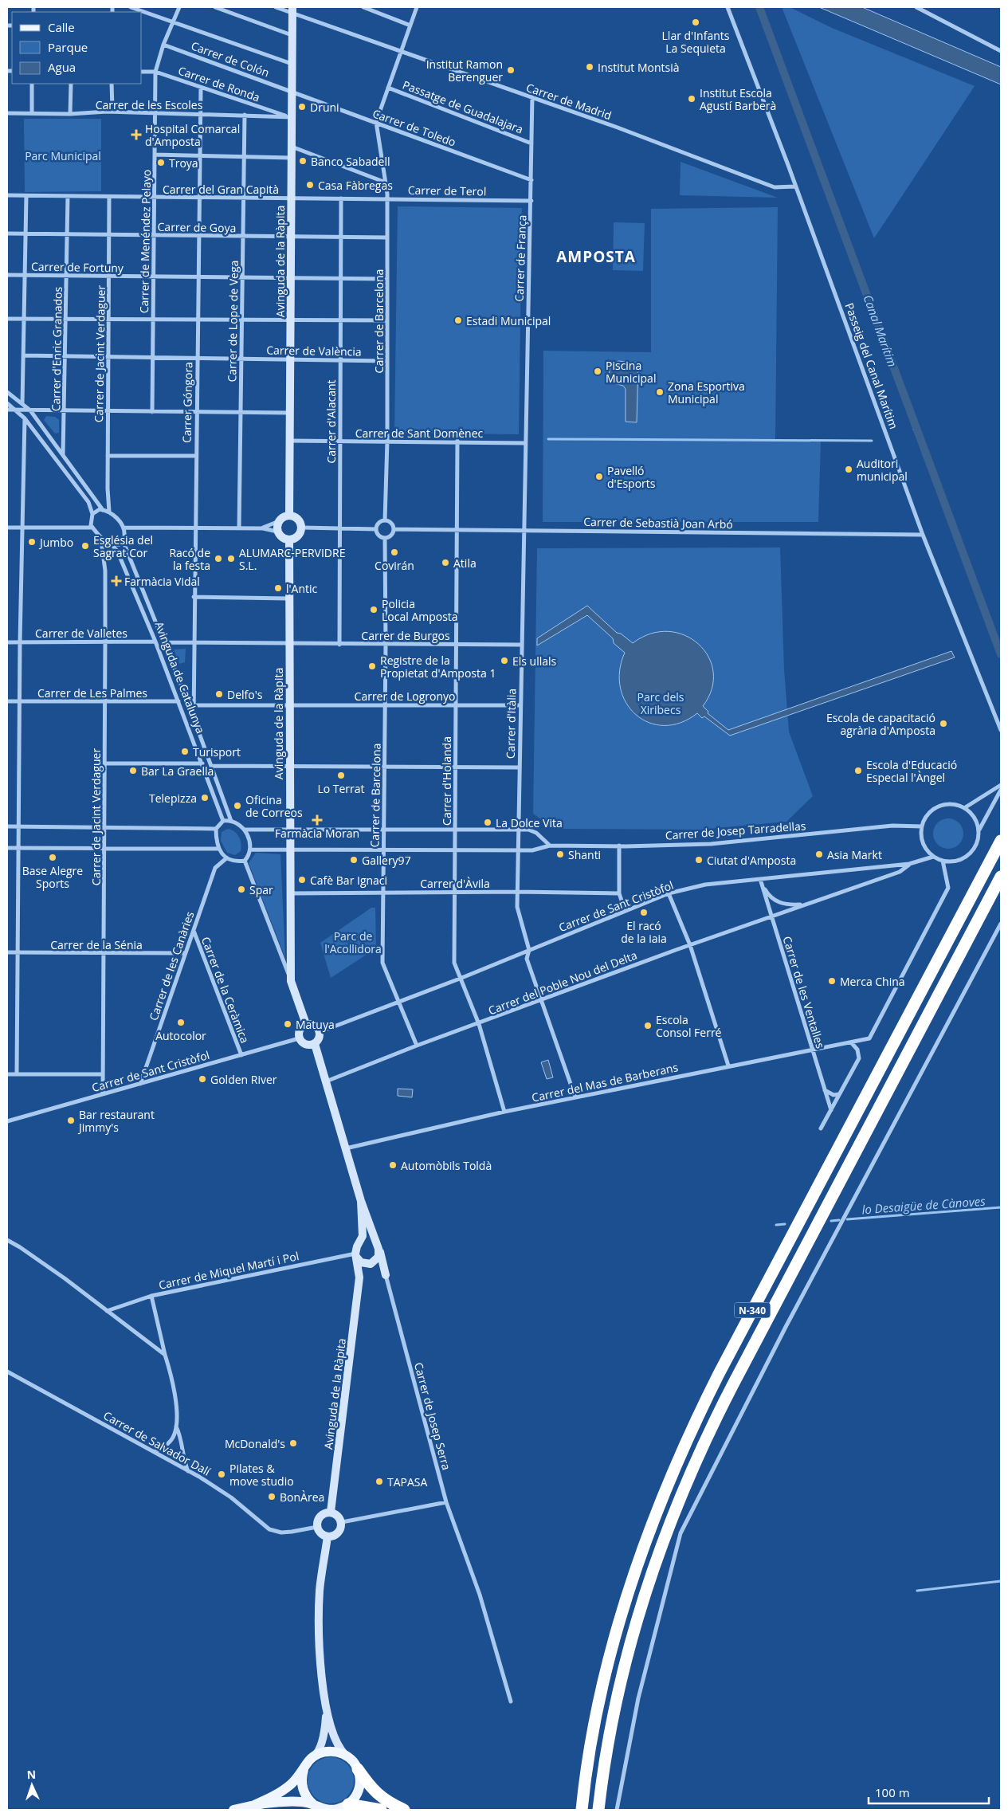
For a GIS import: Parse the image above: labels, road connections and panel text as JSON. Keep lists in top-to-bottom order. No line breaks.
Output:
{"streets":{"highway":["N-340"],"street":["Carrer de Colón","Carrer de Ronda","Carrer de Madrid","Carrer de les Escoles","Passatge de Guadalajara","Carrer de Toledo","Carrer del Gran Capità","Carrer de Terol","Carrer de Goya","Carrer de Menéndez Pelayo","Carrer de França","Avinguda de la Ràpita","Carrer de Fortuny","Carrer de Lope de Vega","Carrer de Barcelona","Carrer d'Enric Granados","Carrer de València","Carrer de Jacint Verdaguer","Passeig del Canal Marítim","Carrer Góngora","Carrer d'Alacant","Carrer de Sant Domènec","Carrer de Sebastià Joan Arbó","Carrer de Valletes","Carrer de Burgos","Avinguda de Catalunya","Carrer de Les Palmes","Carrer de Logronyo","Carrer d'Itàlia","Carrer d'Holanda","Carrer de Josep Tarradellas","Carrer d'Àvila","Carrer de Sant Cristòfol","Carrer de la Sénia","Carrer de les Canàries","Carrer del Poble Nou del Delta","Carrer de la Ceràmica","Carrer de les Ventalles","Carrer del Mas de Barberans","Carrer de Miquel Martí i Pol","Carrer de Josep Serra","Carrer de Salvador Dalí"]},"crossings":[["Carrer de Colón","Carrer de Toledo"],["Carrer de Colón","Carrer de Menéndez Pelayo"],["Carrer de Colón","Avinguda de la Ràpita"],["Carrer de Ronda","Carrer de les Escoles"],["Carrer de Ronda","Carrer de Menéndez Pelayo"],["Carrer de Ronda","Avinguda de la Ràpita"],["Carrer de Ronda","Carrer Góngora"],["Carrer de Madrid","Carrer de França"],["Carrer de Madrid","Avinguda de la Ràpita"],["Carrer de Madrid","Passeig del Canal Marítim"],["Carrer de les Escoles","Carrer de Menéndez Pelayo"],["Carrer de les Escoles","Avinguda de la Ràpita"],["Carrer de les Escoles","Carrer de Lope de Vega"],["Carrer de les Escoles","Carrer Góngora"],["Passatge de Guadalajara","Carrer de França"],["Carrer de Toledo","Carrer de França"],["Carrer de Toledo","Avinguda de la Ràpita"],["Carrer de Toledo","Carrer de Barcelona"],["Carrer del Gran Capità","Carrer de Terol"],["Carrer del Gran Capità","Carrer de Menéndez Pelayo"],["Carrer del Gran Capità","Avinguda de la Ràpita"],["Carrer del Gran Capità","Carrer de Lope de Vega"],["Carrer del Gran Capità","Carrer d'Enric Granados"],["Carrer del Gran Capità","Carrer de Jacint Verdaguer"],["Carrer del Gran Capità","Carrer Góngora"],["Carrer de Terol","Carrer de França"],["Carrer de Terol","Avinguda de la Ràpita"],["Carrer de Terol","Carrer de Barcelona"],["Carrer de Terol","Carrer d'Alacant"],["Carrer de Goya","Carrer de Menéndez Pelayo"],["Carrer de Goya","Avinguda de la Ràpita"],["Carrer de Goya","Carrer de Lope de Vega"],["Carrer de Goya","Carrer de Barcelona"],["Carrer de Goya","Carrer d'Enric Granados"],["Carrer de Goya","Carrer de Jacint Verdaguer"],["Carrer de Goya","Carrer Góngora"],["Carrer de Goya","Carrer d'Alacant"],["Carrer de Menéndez Pelayo","Carrer de Fortuny"],["Carrer de Menéndez Pelayo","Carrer de València"],["Carrer de França","Carrer de Sant Domènec"],["Carrer de França","Carrer d'Itàlia"],["Avinguda de la Ràpita","Carrer de Fortuny"],["Avinguda de la Ràpita","Carrer de València"],["Avinguda de la Ràpita","Carrer de Sant Domènec"],["Avinguda de la Ràpita","Carrer de Burgos"],["Avinguda de la Ràpita","Carrer de Logronyo"],["Avinguda de la Ràpita","Carrer de Josep Tarradellas"],["Avinguda de la Ràpita","Carrer d'Àvila"],["Avinguda de la Ràpita","Carrer de Sant Cristòfol"],["Avinguda de la Ràpita","Carrer de Miquel Martí i Pol"],["Avinguda de la Ràpita","Carrer de Salvador Dalí"],["Carrer de Fortuny","Carrer de Lope de Vega"],["Carrer de Fortuny","Carrer de Barcelona"],["Carrer de Fortuny","Carrer d'Enric Granados"],["Carrer de Fortuny","Carrer de Jacint Verdaguer"],["Carrer de Fortuny","Carrer Góngora"],["Carrer de Fortuny","Carrer d'Alacant"],["Carrer de Lope de Vega","Carrer de València"],["Carrer de Barcelona","Carrer de València"],["Carrer de Barcelona","Carrer de Sant Domènec"],["Carrer de Barcelona","Carrer de Sebastià Joan Arbó"],["Carrer de Barcelona","Carrer de Burgos"],["Carrer de Barcelona","Carrer de Logronyo"],["Carrer de Barcelona","Carrer de Josep Tarradellas"],["Carrer de Barcelona","Carrer d'Àvila"],["Carrer de Barcelona","Carrer de Sant Cristòfol"],["Carrer de Barcelona","Carrer del Poble Nou del Delta"],["Carrer d'Enric Granados","Carrer de València"],["Carrer de València","Carrer de Jacint Verdaguer"],["Carrer de València","Carrer Góngora"],["Carrer de València","Carrer d'Alacant"],["Carrer de Jacint Verdaguer","Carrer de Valletes"],["Carrer de Jacint Verdaguer","Avinguda de Catalunya"],["Carrer de Jacint Verdaguer","Carrer de Les Palmes"],["Carrer de Jacint Verdaguer","Carrer de Sant Cristòfol"],["Carrer de Jacint Verdaguer","Carrer de la Sénia"],["Passeig del Canal Marítim","Carrer de Sebastià Joan Arbó"],["Carrer d'Alacant","Carrer de Sant Domènec"],["Carrer d'Alacant","Carrer de Burgos"],["Carrer de Sant Domènec","Carrer d'Itàlia"],["Carrer de Sant Domènec","Carrer d'Holanda"],["Carrer de Sebastià Joan Arbó","Carrer d'Itàlia"],["Carrer de Sebastià Joan Arbó","Carrer d'Holanda"],["Carrer de Valletes","Avinguda de Catalunya"],["Carrer de Burgos","Carrer d'Itàlia"],["Carrer de Burgos","Carrer d'Holanda"],["Avinguda de Catalunya","Carrer de Les Palmes"],["Avinguda de Catalunya","Carrer de Josep Tarradellas"],["Avinguda de Catalunya","Carrer de les Canàries"],["Carrer de Logronyo","Carrer d'Itàlia"],["Carrer de Logronyo","Carrer d'Holanda"],["Carrer d'Itàlia","Carrer de Josep Tarradellas"],["Carrer d'Itàlia","Carrer d'Àvila"],["Carrer d'Itàlia","Carrer de Sant Cristòfol"],["Carrer d'Itàlia","Carrer del Poble Nou del Delta"],["Carrer d'Itàlia","Carrer del Mas de Barberans"],["Carrer d'Holanda","Carrer de Josep Tarradellas"],["Carrer d'Holanda","Carrer d'Àvila"],["Carrer d'Holanda","Carrer de Sant Cristòfol"],["Carrer d'Holanda","Carrer del Poble Nou del Delta"],["Carrer d'Holanda","Carrer del Mas de Barberans"],["Carrer de Josep Tarradellas","Carrer de Sant Cristòfol"],["Carrer de Josep Tarradellas","Carrer de les Canàries"],["Carrer de Josep Tarradellas","Carrer del Mas de Barberans"],["Carrer de Sant Cristòfol","Carrer de les Canàries"],["Carrer de Sant Cristòfol","Carrer del Poble Nou del Delta"],["Carrer de Sant Cristòfol","Carrer de la Ceràmica"],["Carrer de Sant Cristòfol","Carrer de les Ventalles"],["Carrer de Sant Cristòfol","Carrer del Mas de Barberans"],["Carrer de la Sénia","Carrer de les Canàries"],["Carrer de les Canàries","Carrer de la Ceràmica"],["Carrer del Poble Nou del Delta","Carrer de les Ventalles"],["Carrer de les Ventalles","Carrer del Mas de Barberans"]],"districts":["AMPOSTA"],"water":["Canal Marítim","lo Desaigüe de Cànoves"],"parks":["Parc Municipal","Parc dels Xiribecs","Parc de l'Acollidora"],"places":{"other":["Llar d'Infants La Sequieta","Institut Montsià","Institut Ramon Berenguer","Institut Escola Agustí Barberà","Druni","Banco Sabadell","Troya","Casa Fàbregas","Estadi Municipal","Piscina Municipal","Zona Esportiva Municipal","Auditori municipal","Pavelló d'Esports","Jumbo","Església del Sagrat Cor","Covirán","Racó de la festa","ALUMARC-PERVIDRE S.L.","Atila","l'Antic","Policia Local Amposta","Els ullals","Registre de la Propietat d'Amposta 1","Delfo's","Escola de capacitació agrària d'Amposta","Turisport","Bar La Graella","Escola d'Educació Especial l'Àngel","Lo Terrat","Telepizza","Oficina de Correos","La Dolce Vita","Shanti","Asia Markt","Base Alegre Sports","Gallery97","Ciutat d'Amposta","Cafè Bar Ignaci","Spar","El racó de la iaia","Merca China","Autocolor","Matuya","Escola Consol Ferré","Golden River","Bar restaurant Jimmy's","Automòbils Toldà","McDonald's","Pilates & move studio","TAPASA","BonÀrea"],"health":["Hospital Comarcal d'Amposta","Farmàcia Vidal","Farmàcia Moran"]},"legend":["Calle","Parque","Agua"],"scale_bar":"100 m","north":"top"}
